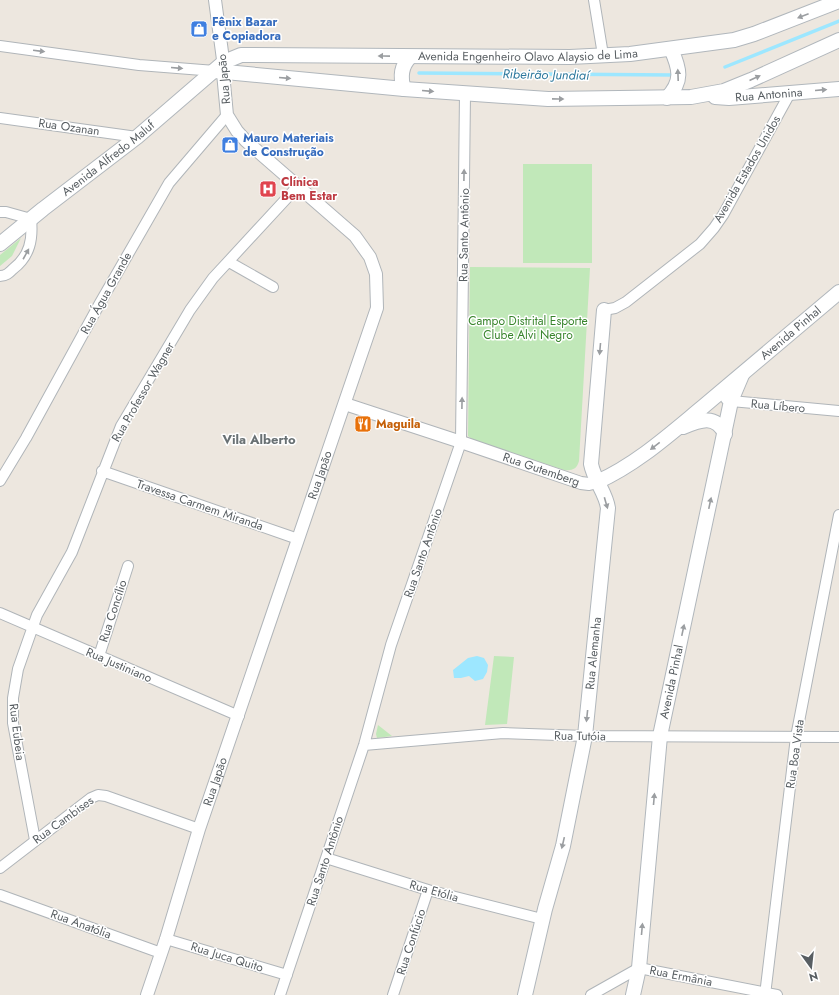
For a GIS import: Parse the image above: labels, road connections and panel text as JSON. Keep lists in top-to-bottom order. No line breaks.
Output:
{"streets":{"main road":["Avenida Engenheiro Olavo Alaysio de Lima","Rua Antonina","Avenida Alfredo Maluf","Avenida Pinhal","Rua Gutemberg","Rua Alemanha"],"street":["Rua Japão","Rua Ozanan","Avenida Estados Unidos","Rua Santo Antônio","Rua Água Grande","Rua Professor Wagner","Rua Líbero","Travessa Carmem Miranda","Rua Concílio","Rua Justiniano","Rua Eubeia","Rua Tutóia","Rua Boa Vista","Rua Cambises","Rua Etólia","Rua Anatólia","Rua Confúcio","Rua Juca Quito","Rua Ermânia"]},"crossings":[["Avenida Engenheiro Olavo Alaysio de Lima","Rua Japão"],["Avenida Engenheiro Olavo Alaysio de Lima","Rua Antonina"],["Avenida Engenheiro Olavo Alaysio de Lima","Avenida Alfredo Maluf"],["Avenida Engenheiro Olavo Alaysio de Lima","Rua Santo Antônio"],["Rua Japão","Avenida Alfredo Maluf"],["Rua Japão","Rua Água Grande"],["Rua Japão","Rua Professor Wagner"],["Rua Japão","Rua Gutemberg"],["Rua Japão","Travessa Carmem Miranda"],["Rua Japão","Rua Justiniano"],["Rua Japão","Rua Cambises"],["Rua Japão","Rua Anatólia"],["Rua Japão","Rua Juca Quito"],["Rua Antonina","Avenida Estados Unidos"],["Rua Ozanan","Avenida Alfredo Maluf"],["Avenida Estados Unidos","Rua Alemanha"],["Rua Santo Antônio","Rua Gutemberg"],["Rua Santo Antônio","Rua Tutóia"],["Rua Santo Antônio","Rua Etólia"],["Rua Santo Antônio","Rua Juca Quito"],["Avenida Pinhal","Rua Líbero"],["Avenida Pinhal","Rua Gutemberg"],["Avenida Pinhal","Rua Tutóia"],["Avenida Pinhal","Rua Ermânia"],["Rua Professor Wagner","Travessa Carmem Miranda"],["Rua Professor Wagner","Rua Justiniano"],["Rua Professor Wagner","Rua Eubeia"],["Rua Líbero","Rua Gutemberg"],["Rua Gutemberg","Rua Alemanha"],["Rua Concílio","Rua Justiniano"],["Rua Alemanha","Rua Tutóia"],["Rua Alemanha","Rua Etólia"],["Rua Justiniano","Rua Eubeia"],["Rua Eubeia","Rua Cambises"],["Rua Tutóia","Rua Boa Vista"],["Rua Boa Vista","Rua Ermânia"],["Rua Etólia","Rua Confúcio"]],"one_way":["Rua Santo Antônio","Avenida Pinhal","Rua Alemanha"],"districts":["Vila Alberto"],"water":["Ribeirão Jundiaí"],"parks":["Campo Distrital Esporte Clube Alvi Negro"],"places":{"shop":["Fênix Bazar e Copiadora","Mauro Materiais de Construção"],"hospital":["Clínica Bem Estar"],"restaurant":["Maguila"]},"north":"bottom"}
